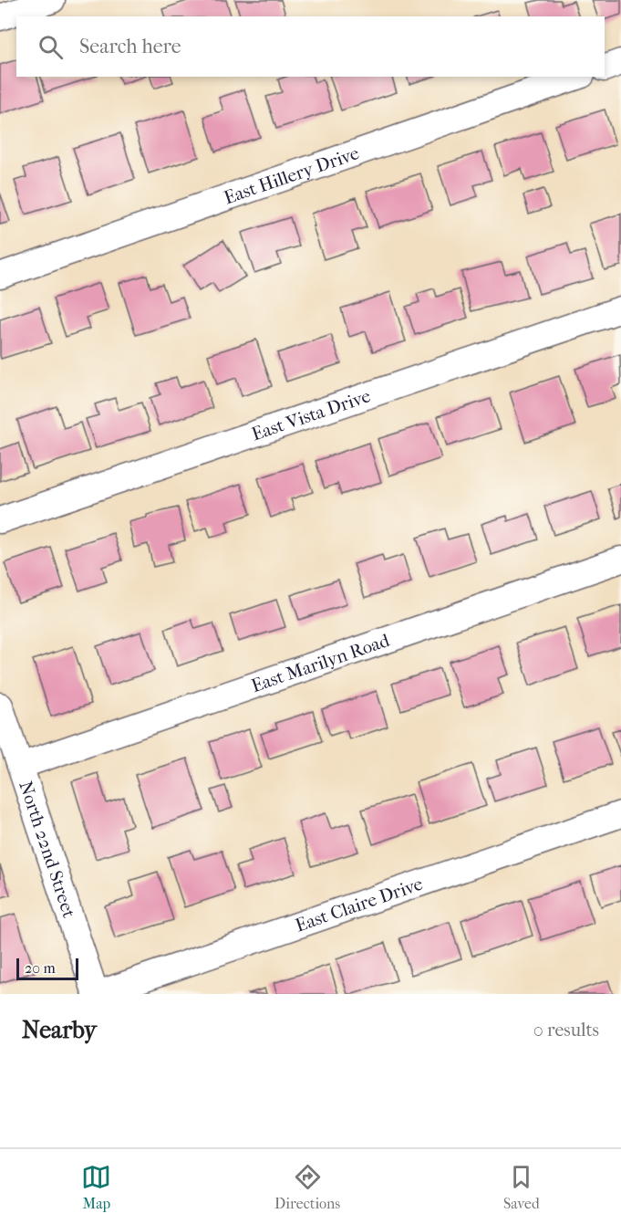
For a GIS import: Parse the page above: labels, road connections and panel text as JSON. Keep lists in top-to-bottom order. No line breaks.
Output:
{"streets":{"street":["East Hillery Drive","East Vista Drive","East Marilyn Road","North 22nd Street","East Claire Drive"]},"crossings":[["East Marilyn Road","North 22nd Street"],["North 22nd Street","East Claire Drive"]],"scale_bar":"20 m","page":{"search":"Search here","scale":"20 m","heading":["Nearby","0 results"],"nav":["Map","Directions","Saved"]}}
